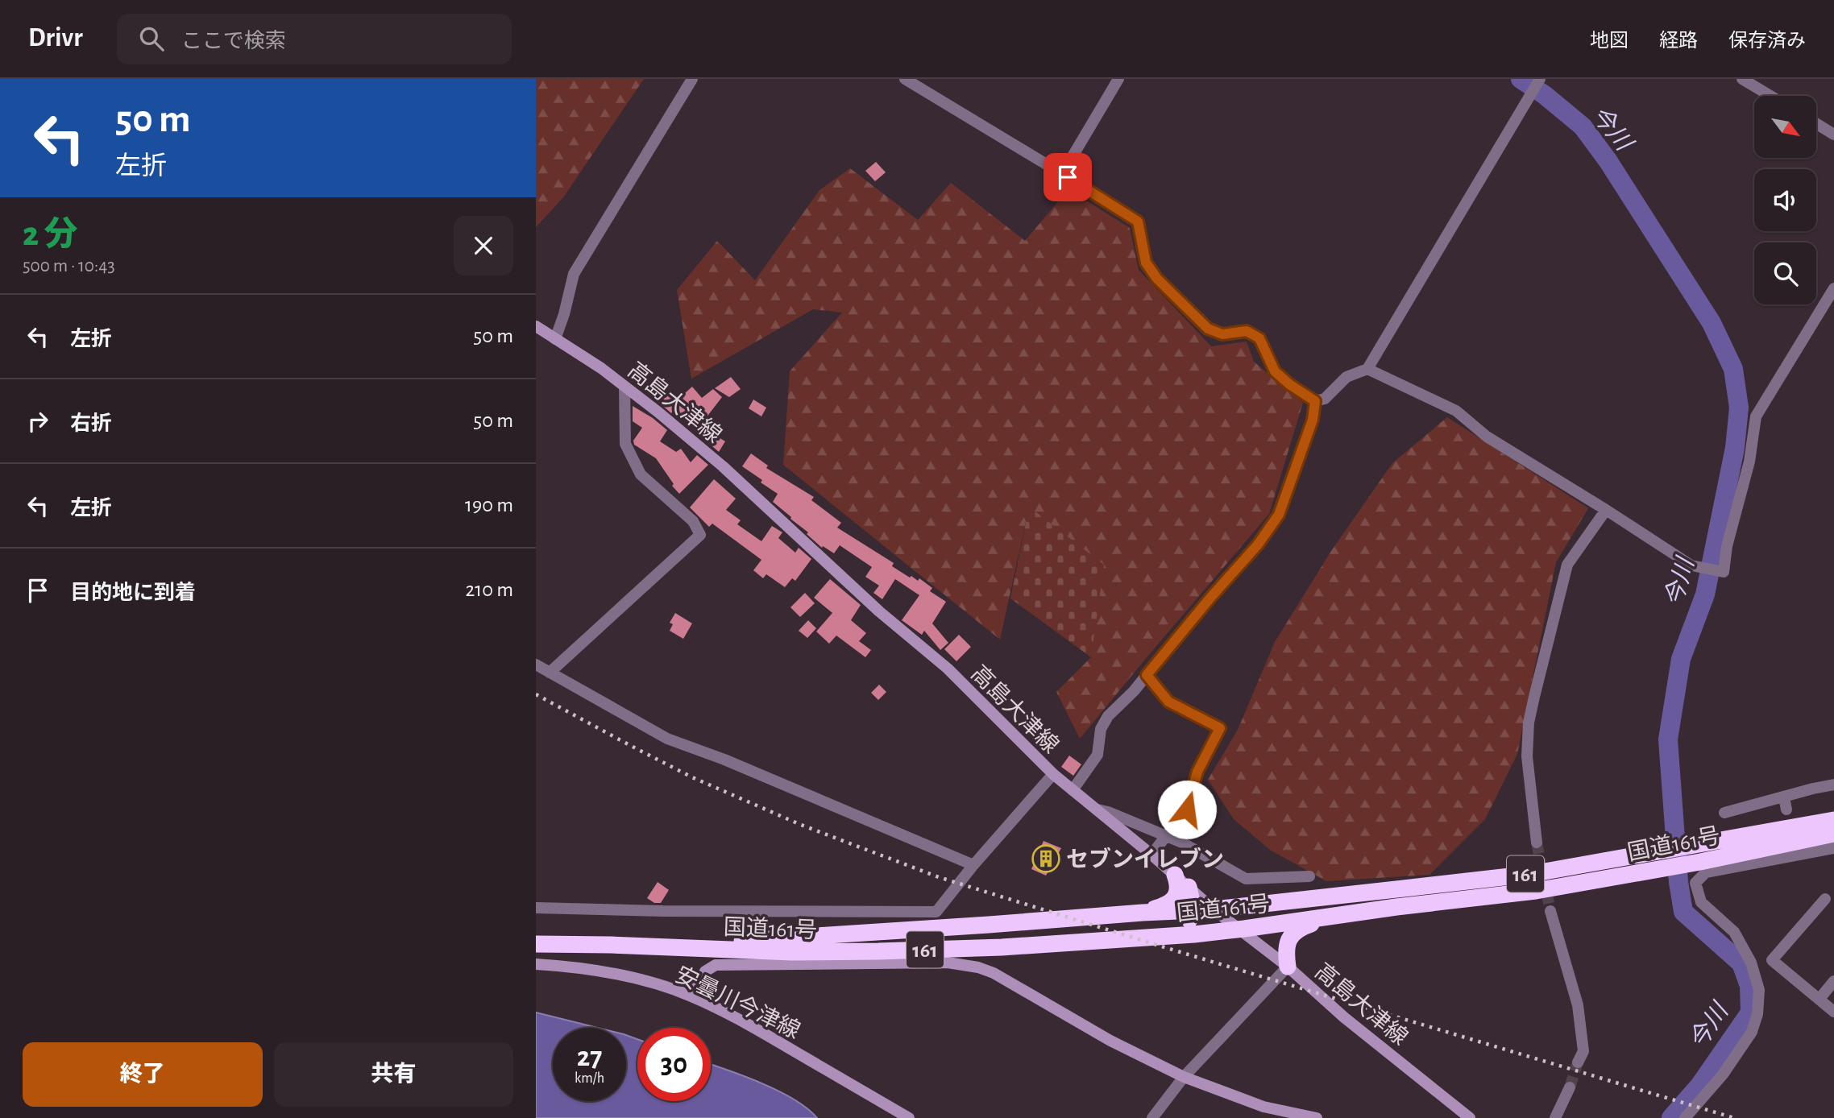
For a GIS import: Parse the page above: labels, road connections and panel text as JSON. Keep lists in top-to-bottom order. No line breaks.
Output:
{"streets":{"highway":["国道161号","161"],"main road":["高島大津線","安曇川今津線"]},"crossings":[["高島大津線","国道161号"]],"water":["今川"],"places":{"building":["セブンイレブン"]},"north":"bottom right","page":{"header":"Drivr","search":"ここで検索","nav":["地図","経路","保存済み"],"turn":["50 m","左折"],"heading":["2 分","500 m · 10:43"],"list":[{"name":"左折","value":"50 m"},{"name":"右折","value":"50 m"},{"name":"左折","value":"190 m"},{"name":"目的地に到着","value":"210 m"}],"speed":"27 km/h","limit":"30","buttons":["終了","共有"]}}
